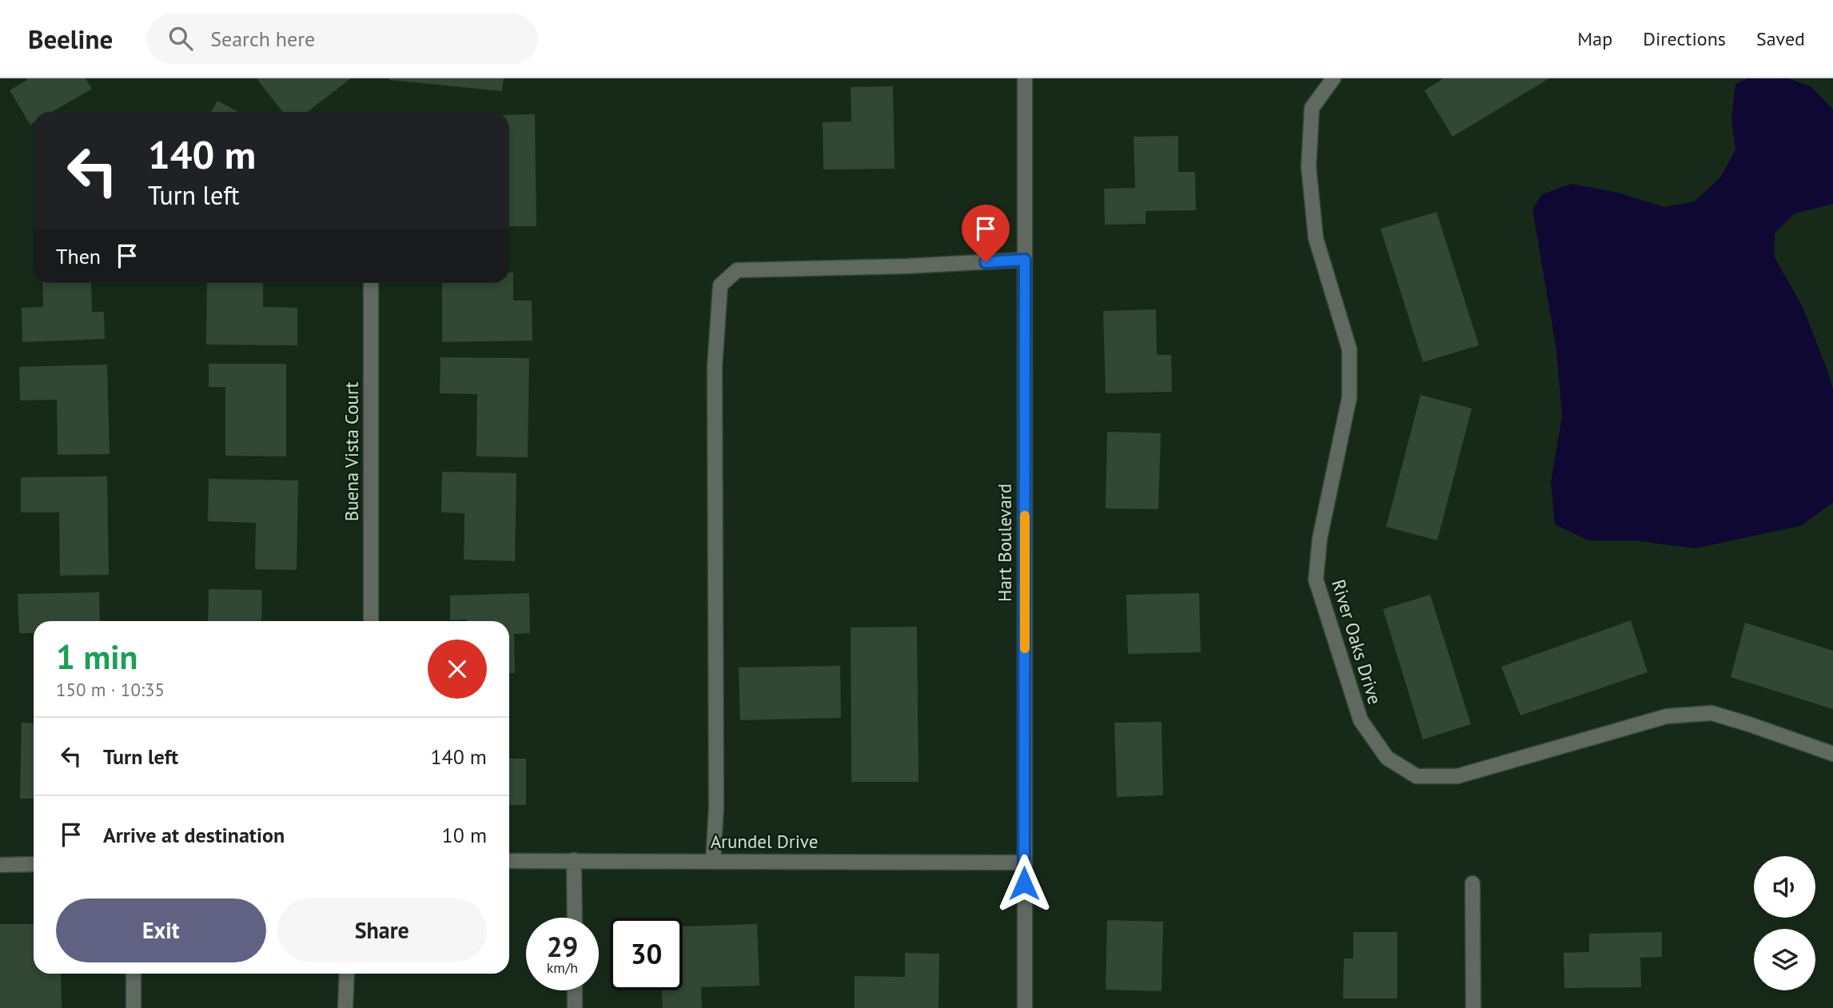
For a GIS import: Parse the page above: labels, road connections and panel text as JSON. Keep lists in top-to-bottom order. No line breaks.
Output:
{"streets":{"street":["Buena Vista Court","Hart Boulevard","River Oaks Drive","Arundel Drive"]},"crossings":[["Hart Boulevard","Arundel Drive"]],"page":{"header":"Beeline","search":"Search here","nav":["Map","Directions","Saved"],"turn":["140 m","Turn left"],"then":"Then","heading":["1 min","150 m · 10:35"],"list":[{"name":"Turn left","value":"140 m"},{"name":"Arrive at destination","value":"10 m"}],"buttons":["Exit","Share"],"speed":"29 km/h","limit":"30"}}
